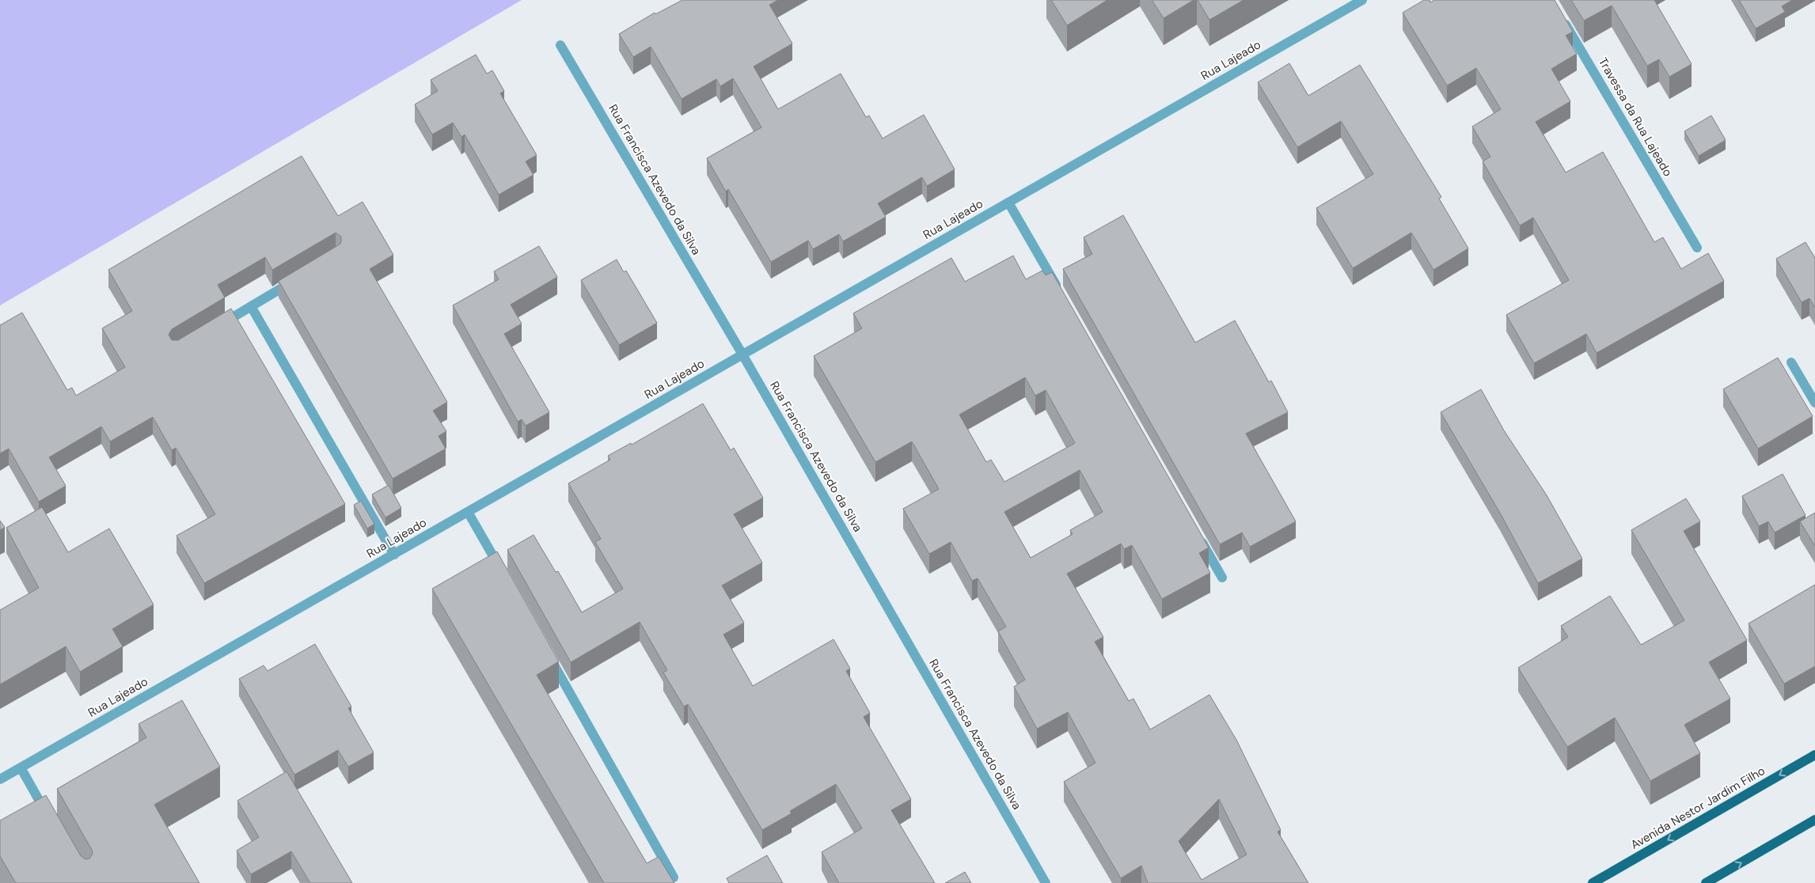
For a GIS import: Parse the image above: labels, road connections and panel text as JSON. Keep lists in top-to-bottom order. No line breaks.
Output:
{"streets":{"main road":["Avenida Nestor Jardim Filho"],"street":["Rua Lajeado","Travessa da Rua Lajeado","Rua Francisca Azevedo da Silva"]},"crossings":[["Rua Lajeado","Rua Francisca Azevedo da Silva"]]}
